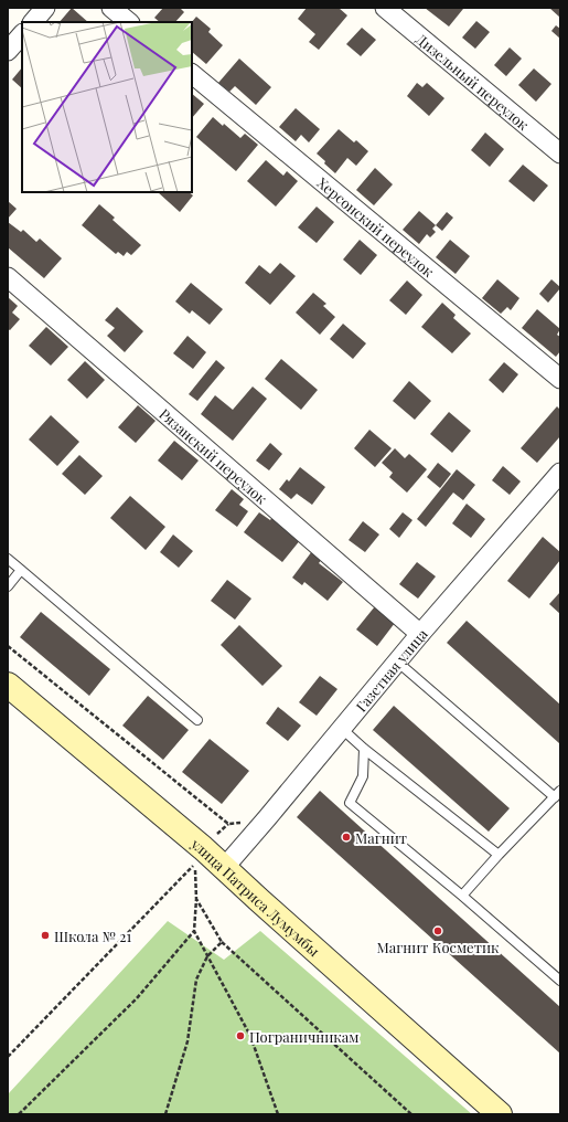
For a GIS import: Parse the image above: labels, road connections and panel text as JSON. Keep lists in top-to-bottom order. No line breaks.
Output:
{"streets":{"street":["Дизельный переулок","Херсонский переулок","Рязанский переулок","Газетная улица","улица Патриса Лумумбы"]},"crossings":[["Рязанский переулок","Газетная улица"],["Газетная улица","улица Патриса Лумумбы"]],"places":["Магнит","Магнит Косметик","Школа № 21","Пограничникам"]}
